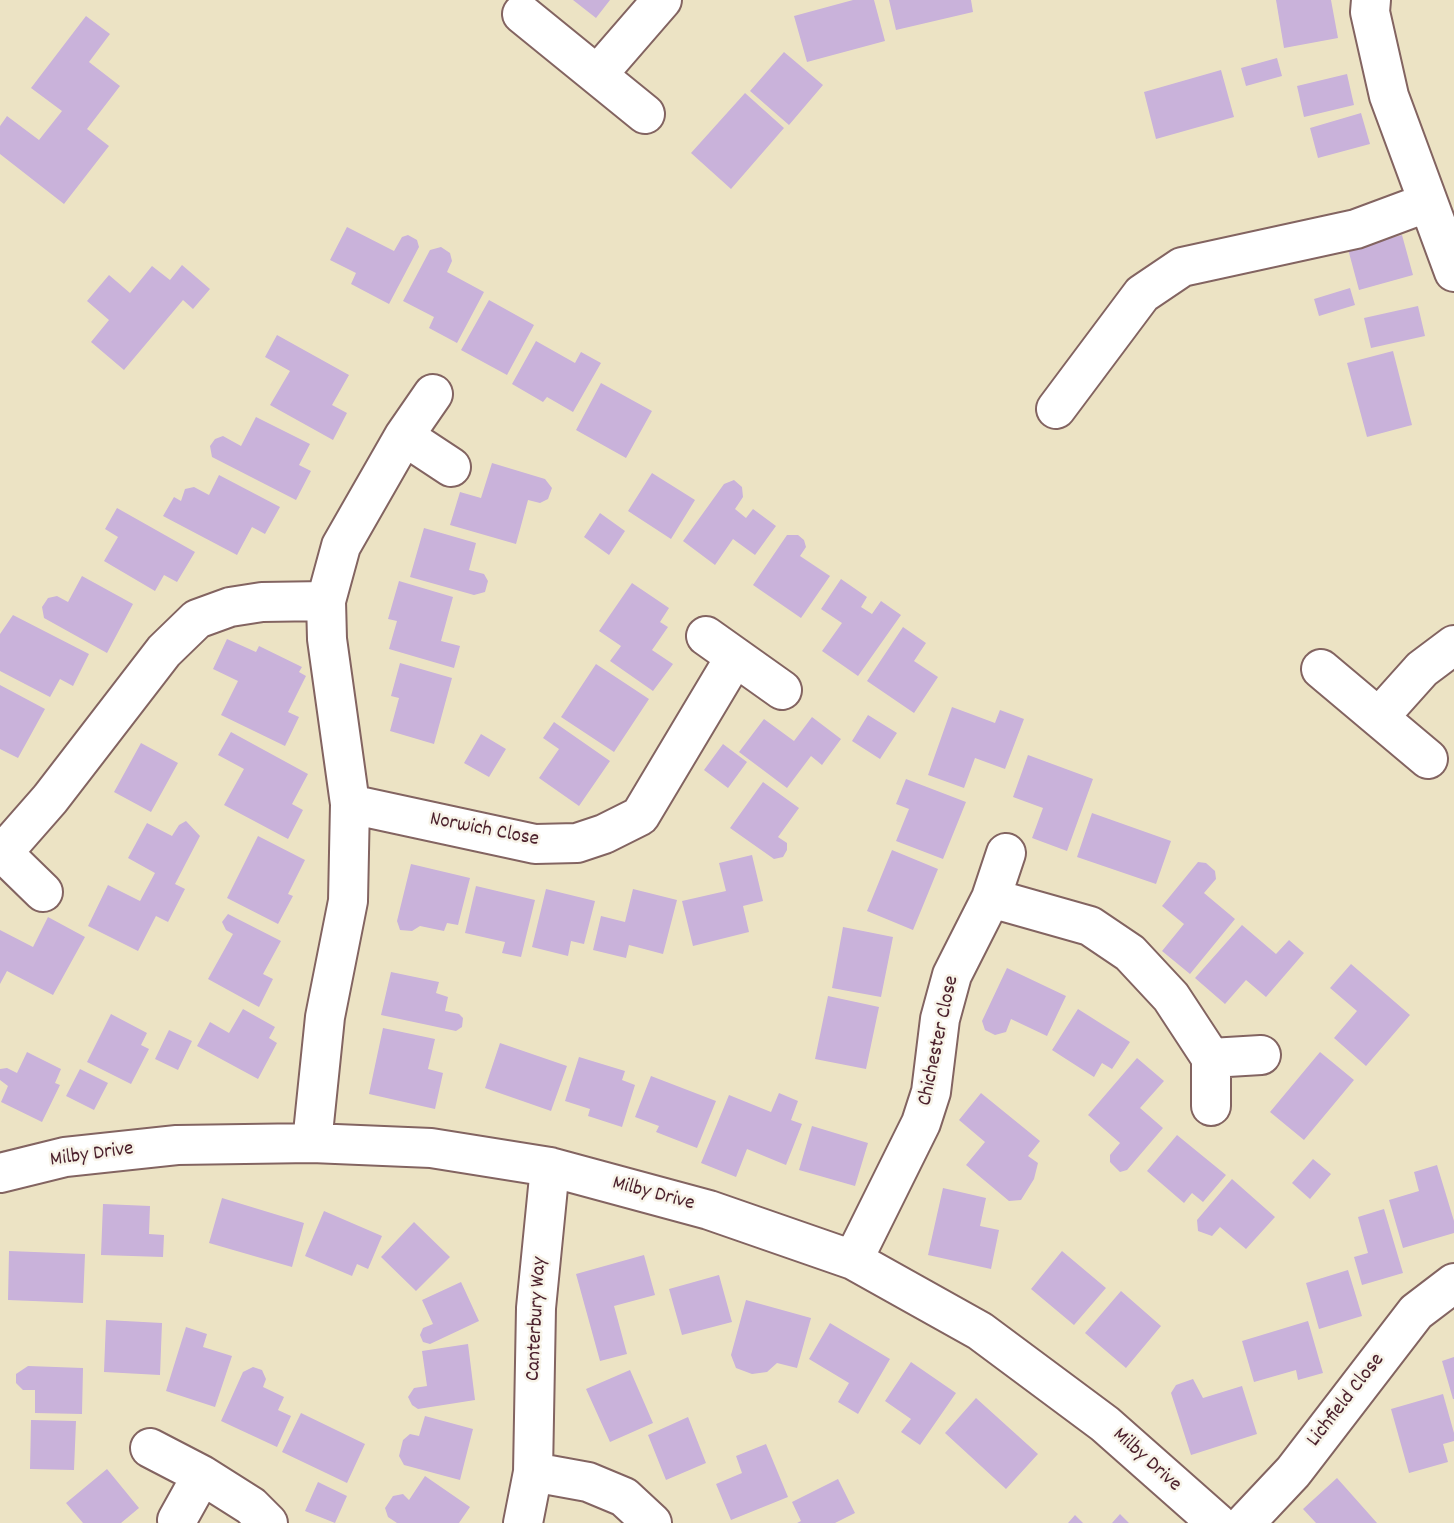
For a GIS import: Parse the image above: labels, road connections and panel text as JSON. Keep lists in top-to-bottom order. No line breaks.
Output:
{"streets":{"street":["Norwich Close","Chichester Close","Milby Drive","Canterbury Way","Lichfield Close"]},"crossings":[["Chichester Close","Milby Drive"],["Milby Drive","Canterbury Way"]]}
